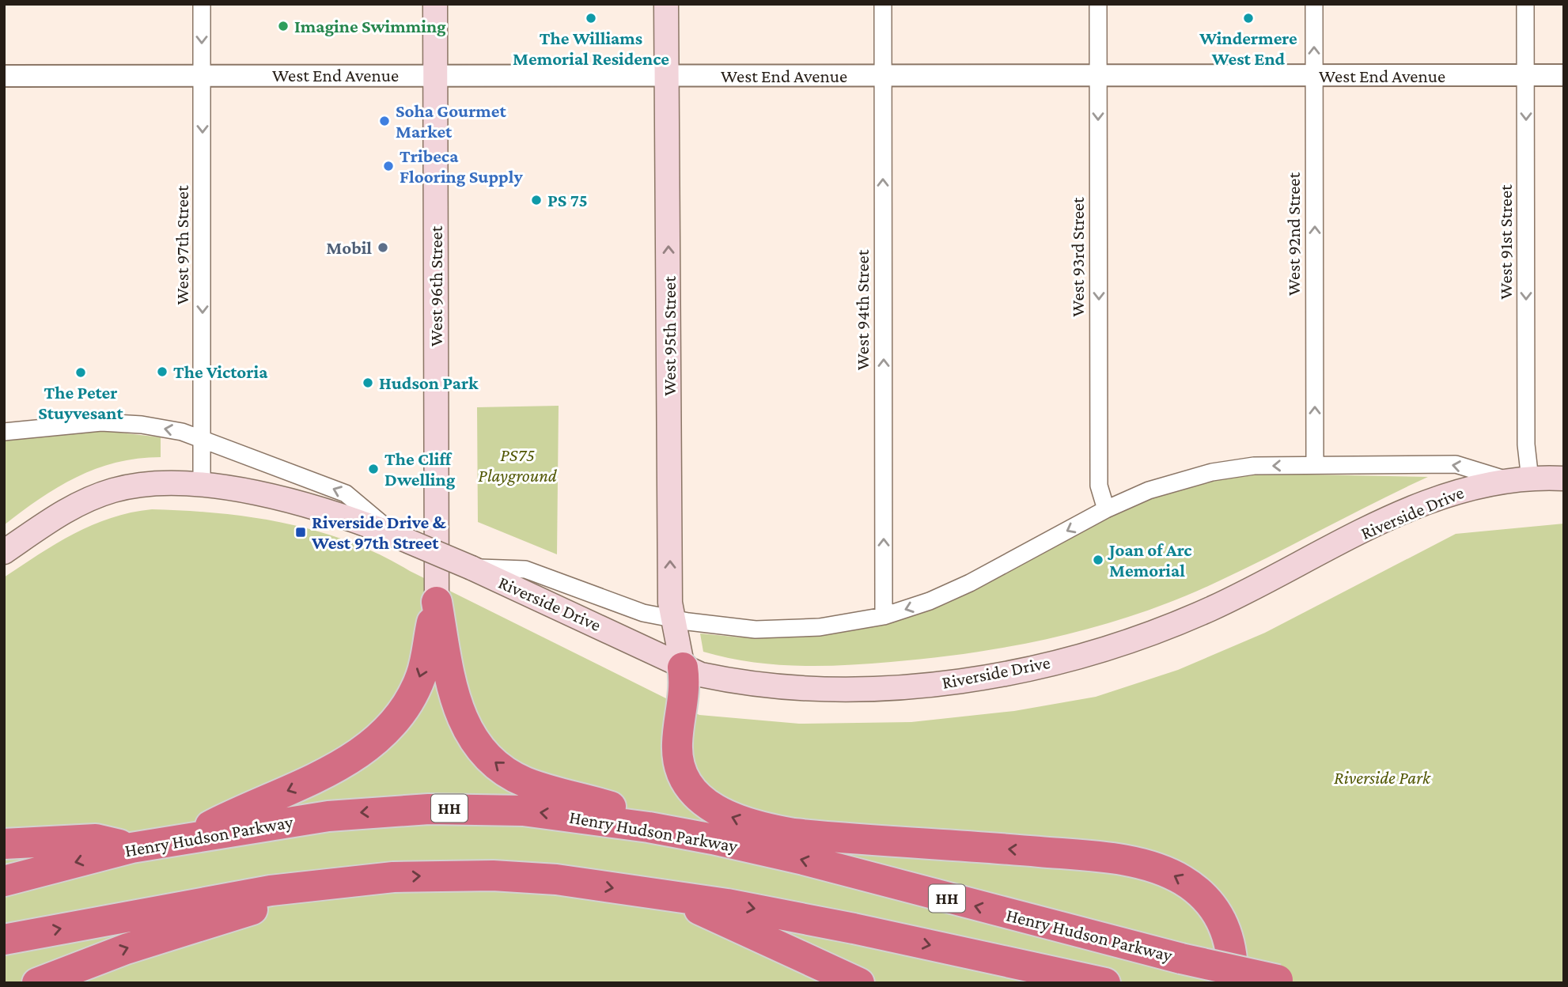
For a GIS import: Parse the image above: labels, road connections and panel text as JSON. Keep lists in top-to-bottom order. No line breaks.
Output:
{"streets":{"highway":["HH","Henry Hudson Parkway"],"main road":["West 96th Street","West 95th Street","Riverside Drive"],"street":["West End Avenue","West 92nd Street","West 91st Street","West 97th Street","West 93rd Street","West 94th Street"]},"crossings":[["West End Avenue","West 92nd Street"],["West End Avenue","West 91st Street"],["West End Avenue","West 97th Street"],["West End Avenue","West 93rd Street"],["West End Avenue","West 96th Street"],["West End Avenue","West 94th Street"],["West End Avenue","West 95th Street"],["West 92nd Street","Riverside Drive"],["West 91st Street","Riverside Drive"],["West 97th Street","Riverside Drive"],["West 93rd Street","Riverside Drive"],["West 94th Street","Riverside Drive"],["West 95th Street","Riverside Drive"]],"one_way":["West 92nd Street","West 91st Street","West 97th Street","West 93rd Street","West 94th Street","West 95th Street"],"parks":["PS75 Playground","Riverside Park"],"places":{"other":["The Williams Memorial Residence","Windermere West End","Imagine Swimming","Soha Gourmet Market","Tribeca Flooring Supply","PS 75","Mobil","The Victoria","The Peter Stuyvesant","Hudson Park","The Cliff Dwelling","Joan of Arc Memorial"],"transit":["Riverside Drive & West 97th Street"]}}
